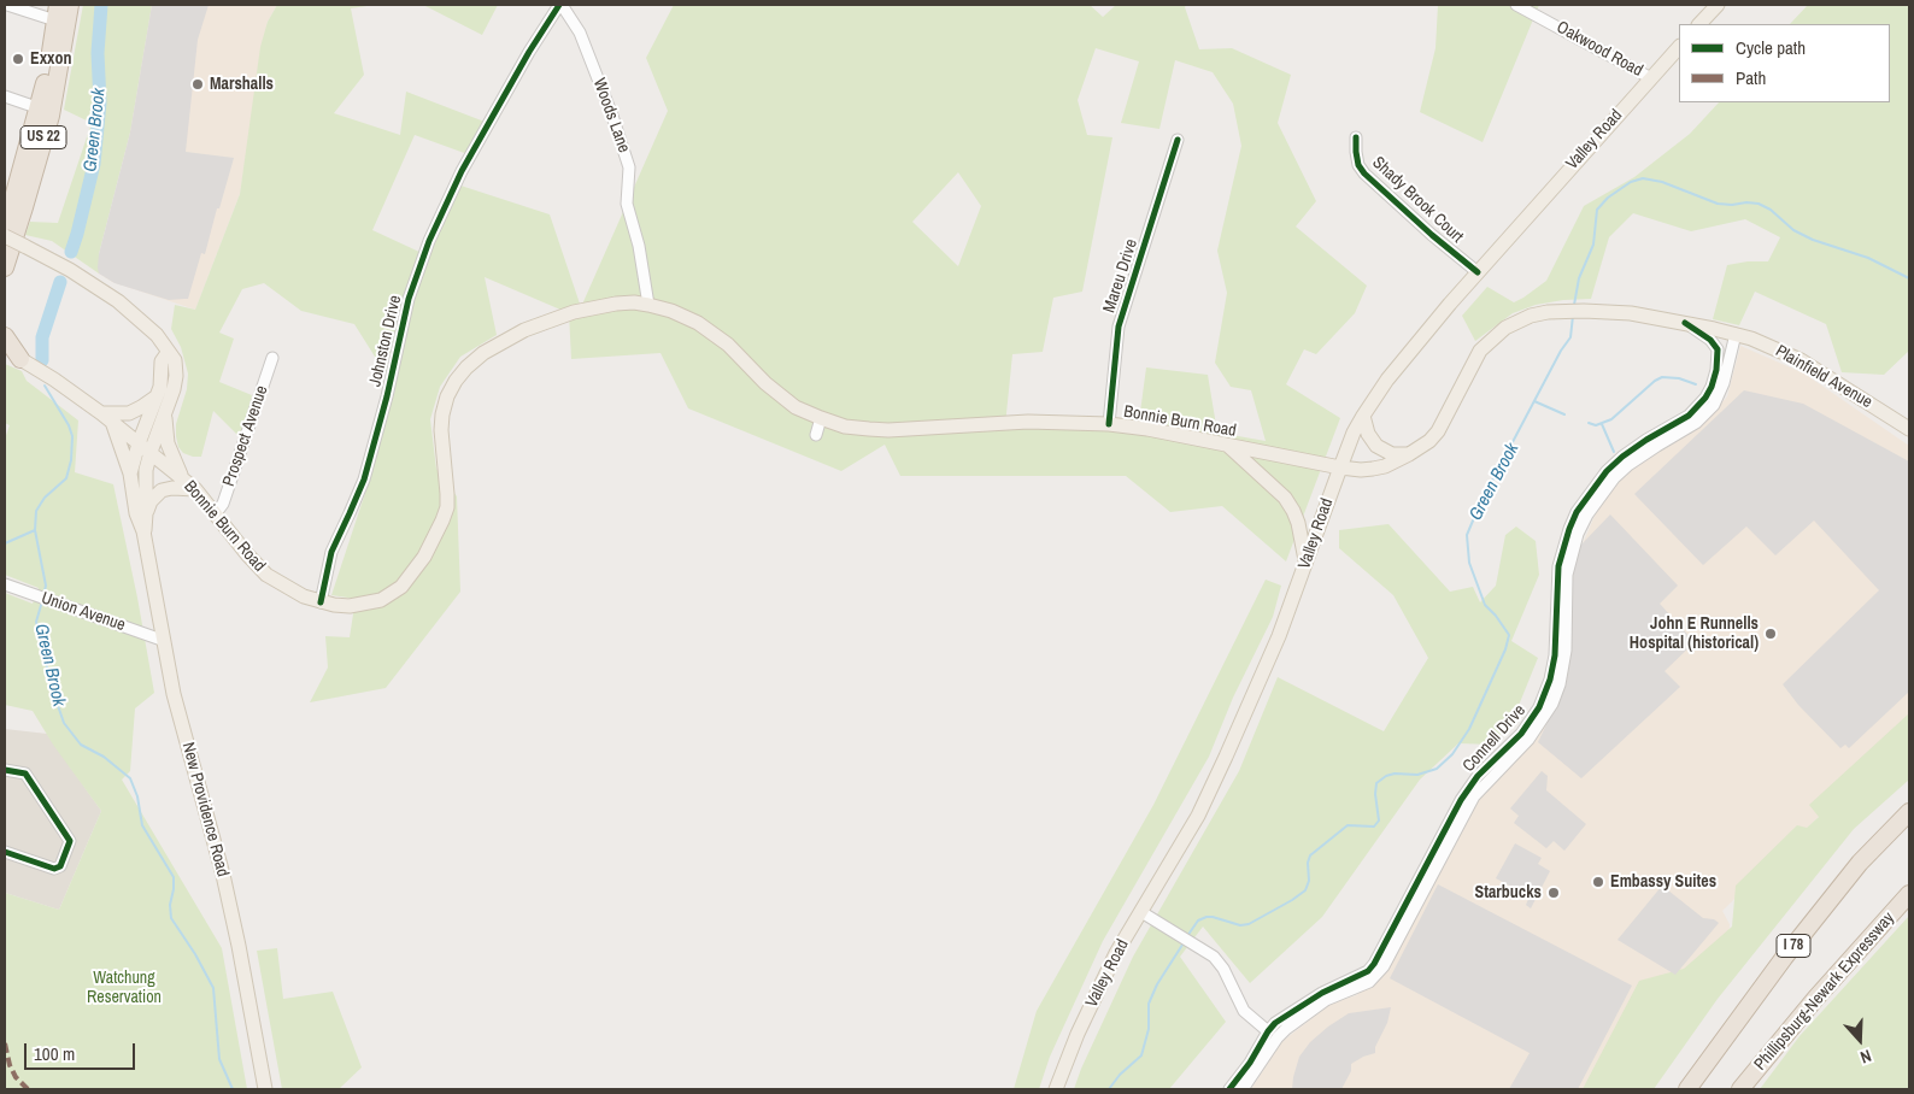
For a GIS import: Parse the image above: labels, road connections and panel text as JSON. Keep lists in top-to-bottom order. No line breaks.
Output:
{"streets":{"highway":["US 22","I 78","Phillipsburg-Newark Expressway"],"main road":["Valley Road","Plainfield Avenue","Bonnie Burn Road","New Providence Road"],"street":["Oakwood Road","Woods Lane","Shady Brook Court","Mareu Drive","Johnston Drive","Prospect Avenue","Union Avenue","Connell Drive"]},"crossings":[["Oakwood Road","Valley Road"],["Woods Lane","Johnston Drive"],["Woods Lane","Bonnie Burn Road"],["Valley Road","Shady Brook Court"],["Valley Road","Plainfield Avenue"],["Valley Road","Bonnie Burn Road"],["Mareu Drive","Bonnie Burn Road"],["Johnston Drive","Bonnie Burn Road"],["Plainfield Avenue","Bonnie Burn Road"],["Plainfield Avenue","Connell Drive"],["Bonnie Burn Road","Prospect Avenue"],["Bonnie Burn Road","New Providence Road"],["Union Avenue","New Providence Road"]],"water":["Green Brook"],"parks":["Watchung Reservation"],"places":["Exxon","Marshalls","John E Runnells Hospital (historical)","Embassy Suites","Starbucks"],"legend":["Cycle path","Path"],"scale_bar":"100 m","north":"bottom"}
